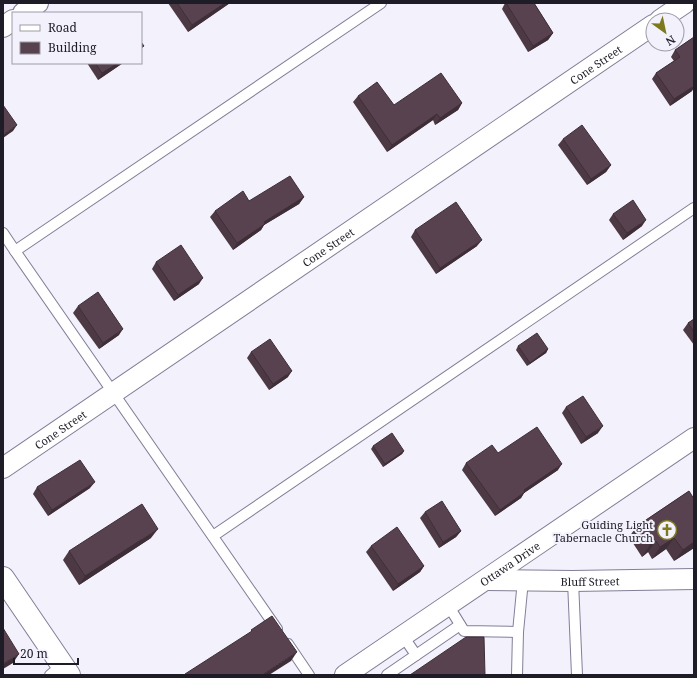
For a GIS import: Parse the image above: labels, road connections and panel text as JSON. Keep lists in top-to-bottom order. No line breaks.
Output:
{"streets":{"street":["Cone Street","Ottawa Drive","Bluff Street"]},"crossings":[["Ottawa Drive","Bluff Street"]],"places":{"church":["Guiding Light Tabernacle Church"]},"legend":["Road","Building"],"scale_bar":"20 m","north":"bottom right"}
